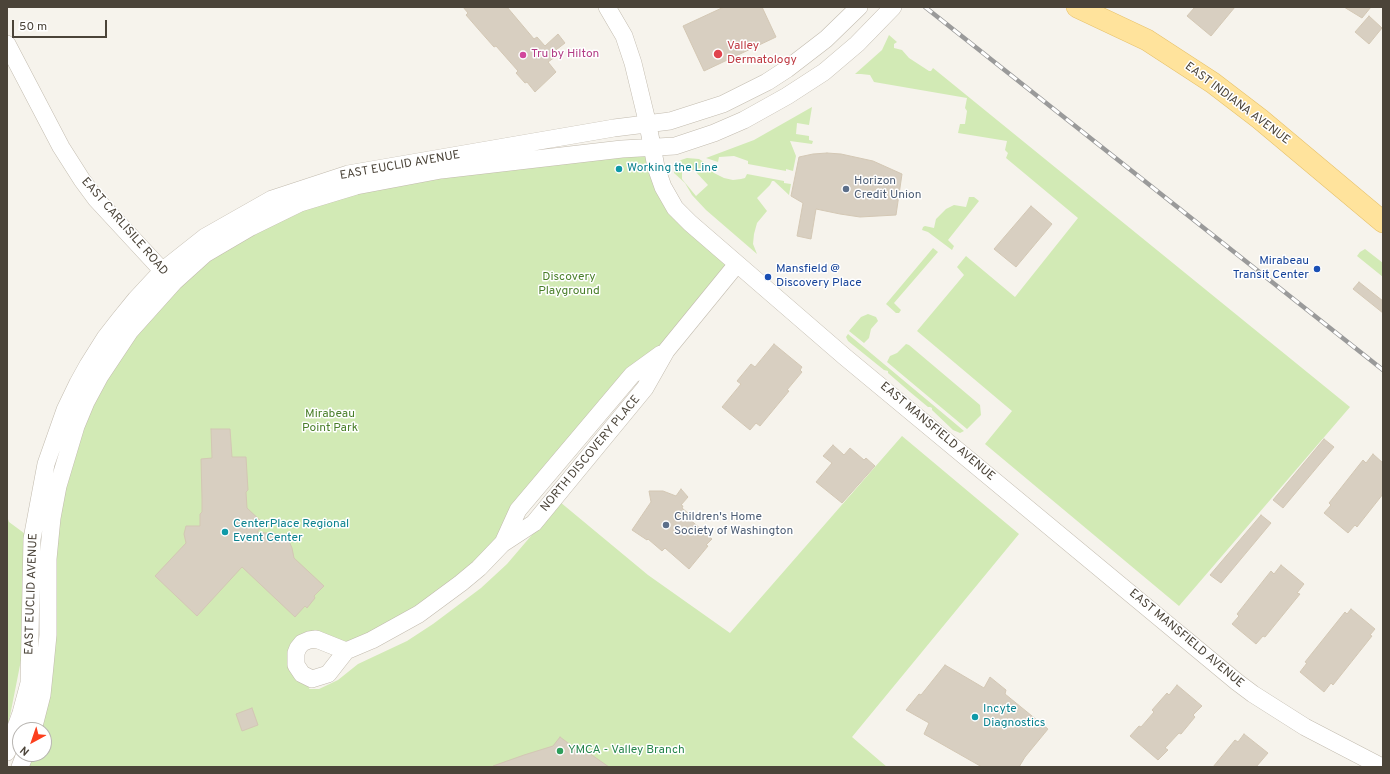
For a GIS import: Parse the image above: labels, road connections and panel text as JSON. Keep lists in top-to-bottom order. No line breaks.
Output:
{"streets":{"main road":["EAST INDIANA AVENUE"],"street":["EAST EUCLID AVENUE","EAST CARLISILE ROAD","EAST MANSFIELD AVENUE","NORTH DISCOVERY PLACE"]},"crossings":[["EAST EUCLID AVENUE","EAST CARLISILE ROAD"],["EAST EUCLID AVENUE","EAST MANSFIELD AVENUE"],["EAST MANSFIELD AVENUE","NORTH DISCOVERY PLACE"]],"parks":["Discovery Playground","Mirabeau Point Park"],"places":["Valley Dermatology","Tru by Hilton","Working the Line","Horizon Credit Union","Mirabeau Transit Center","Mansfield @ Discovery Place","Children's Home Society of Washington","CenterPlace Regional Event Center","Incyte Diagnostics","YMCA - Valley Branch"],"scale_bar":"50 m","north":"bottom left"}
